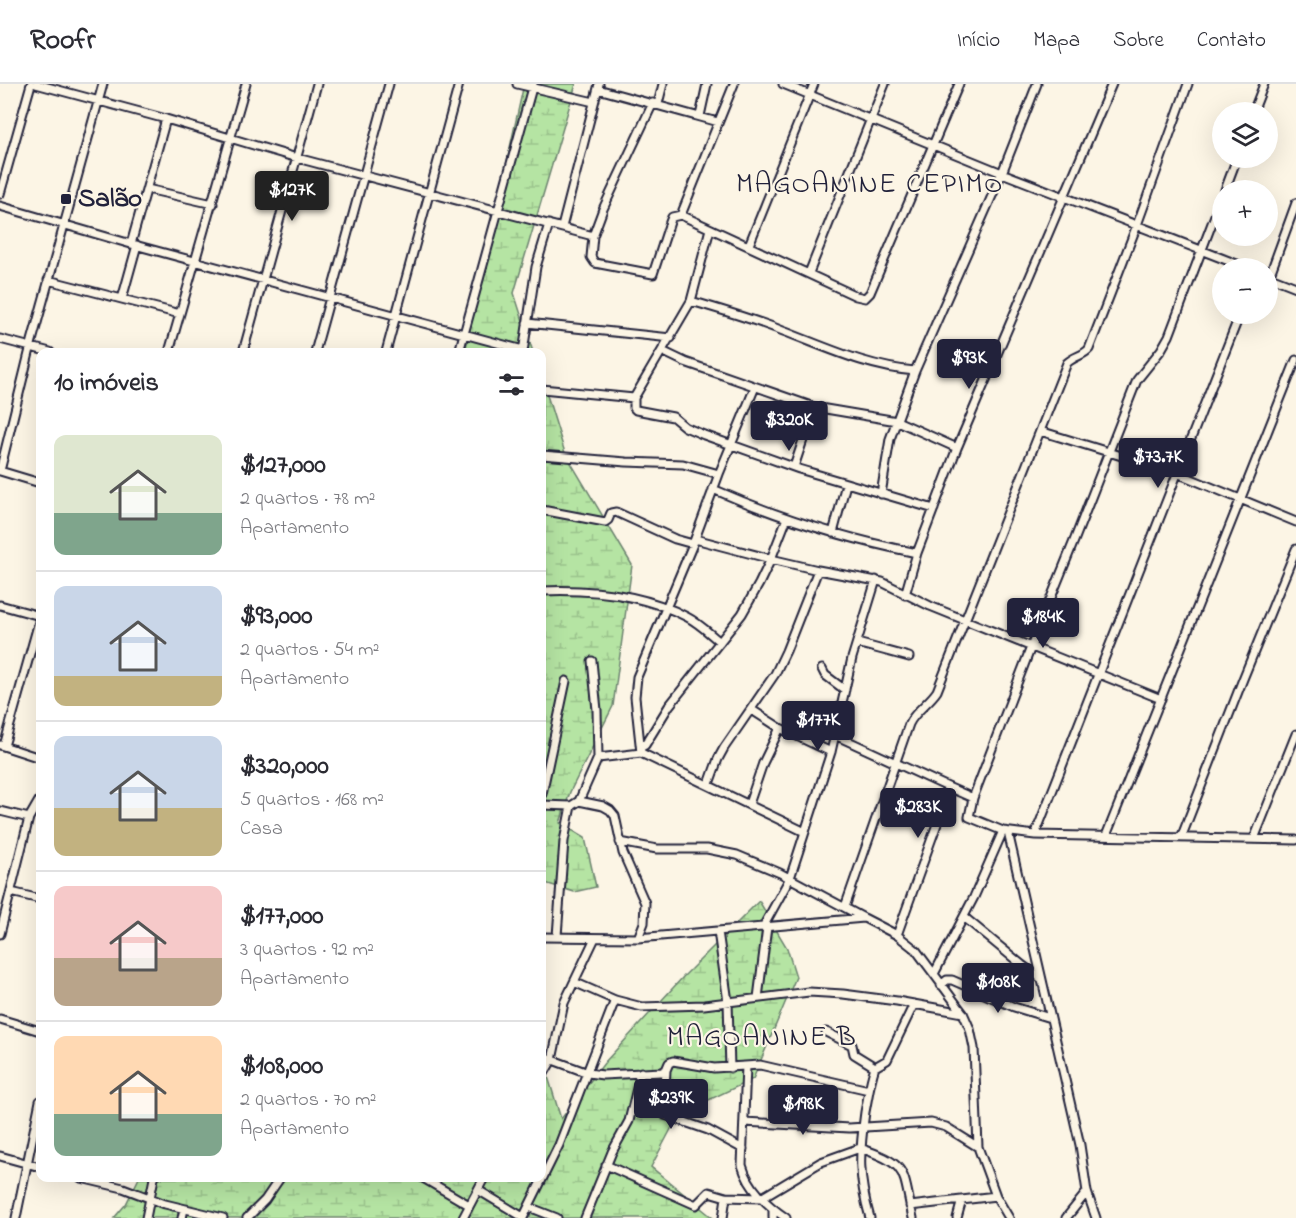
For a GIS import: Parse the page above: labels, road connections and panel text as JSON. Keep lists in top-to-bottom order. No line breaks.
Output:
{"districts":["MAGOANINE CEPIMO","MAGOANINE B"],"places":{"transit":["Salão"]},"page":{"header":"Roofr","nav":["Início","Mapa","Sobre","Contato"],"map_buttons":["+","−"],"price":["$127K","$93K","$320K","$73.7K","$184K","$177K","$283K","$108K","$239K","$198K"],"heading":"10 imóveis","list":[{"name":"$127,000","note":"2 quartos · 78 m² · Apartamento"},{"name":"$93,000","note":"2 quartos · 54 m² · Apartamento"},{"name":"$320,000","note":"5 quartos · 168 m² · Casa"},{"name":"$177,000","note":"3 quartos · 92 m² · Apartamento"},{"name":"$108,000","note":"2 quartos · 70 m² · Apartamento"}]}}
